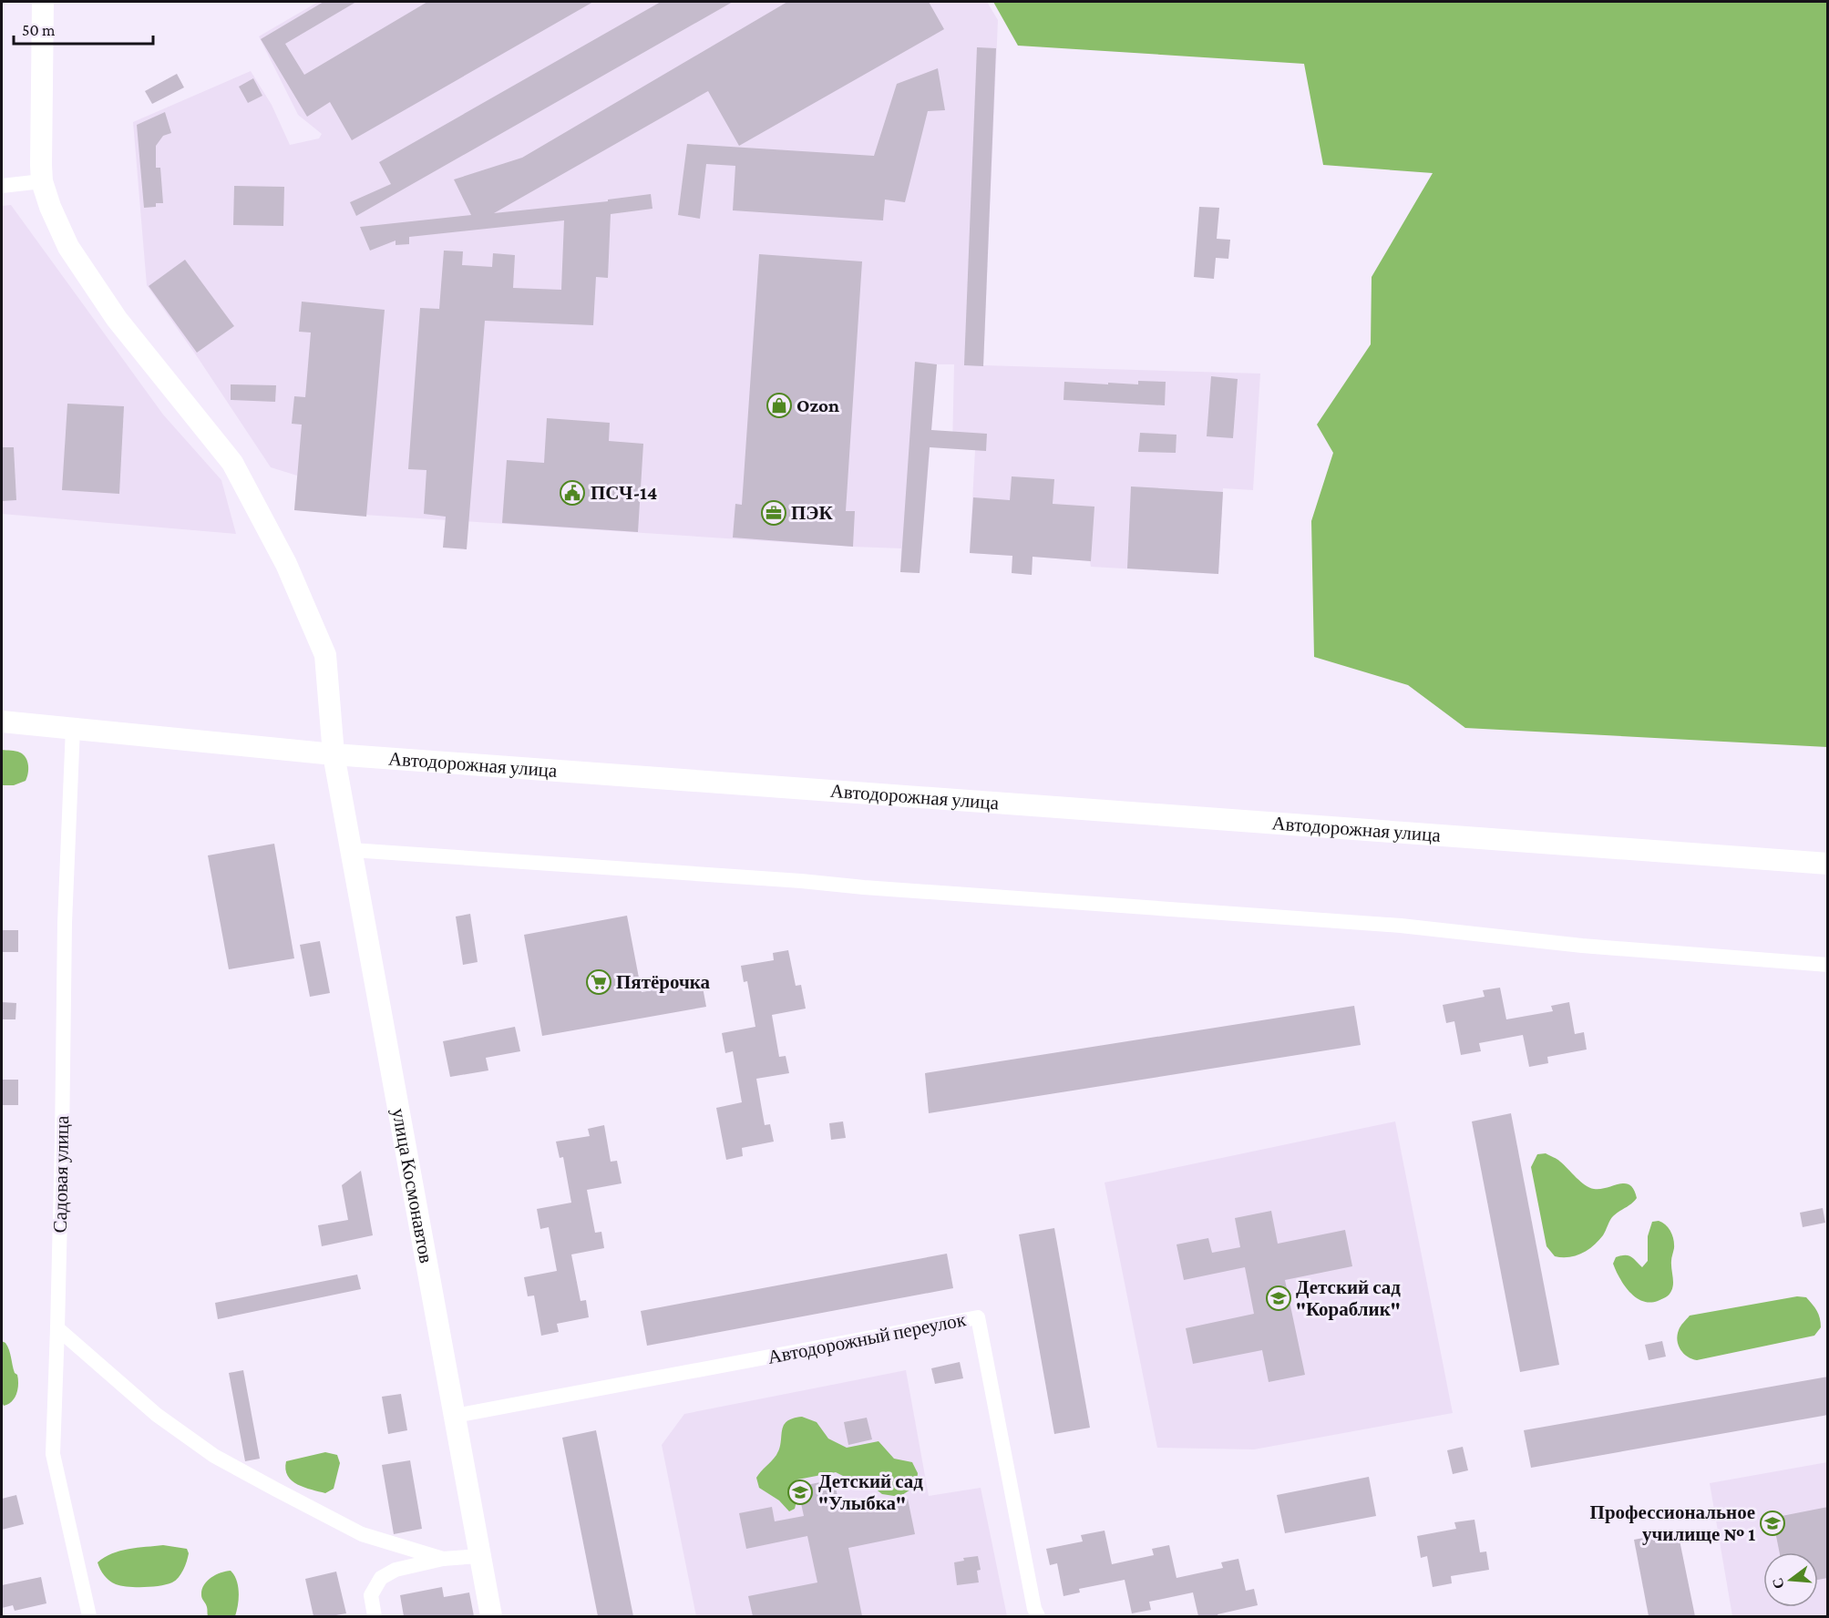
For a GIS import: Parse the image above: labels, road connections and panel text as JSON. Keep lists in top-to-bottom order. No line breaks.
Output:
{"streets":{"main road":["Автодорожная улица","улица Космонавтов"],"street":["Садовая улица","Автодорожный переулок"]},"crossings":[["Автодорожная улица","Садовая улица"],["Автодорожная улица","улица Космонавтов"],["улица Космонавтов","Автодорожный переулок"]],"places":{"shop":["Ozon"],"public building":["ПСЧ-14"],"office":["ПЭК"],"supermarket":["Пятёрочка"],"school or university":["Детский сад \"Кораблик\"","Детский сад \"Улыбка\"","Профессиональное училище № 1"]},"scale_bar":"50 m","north":"left"}
